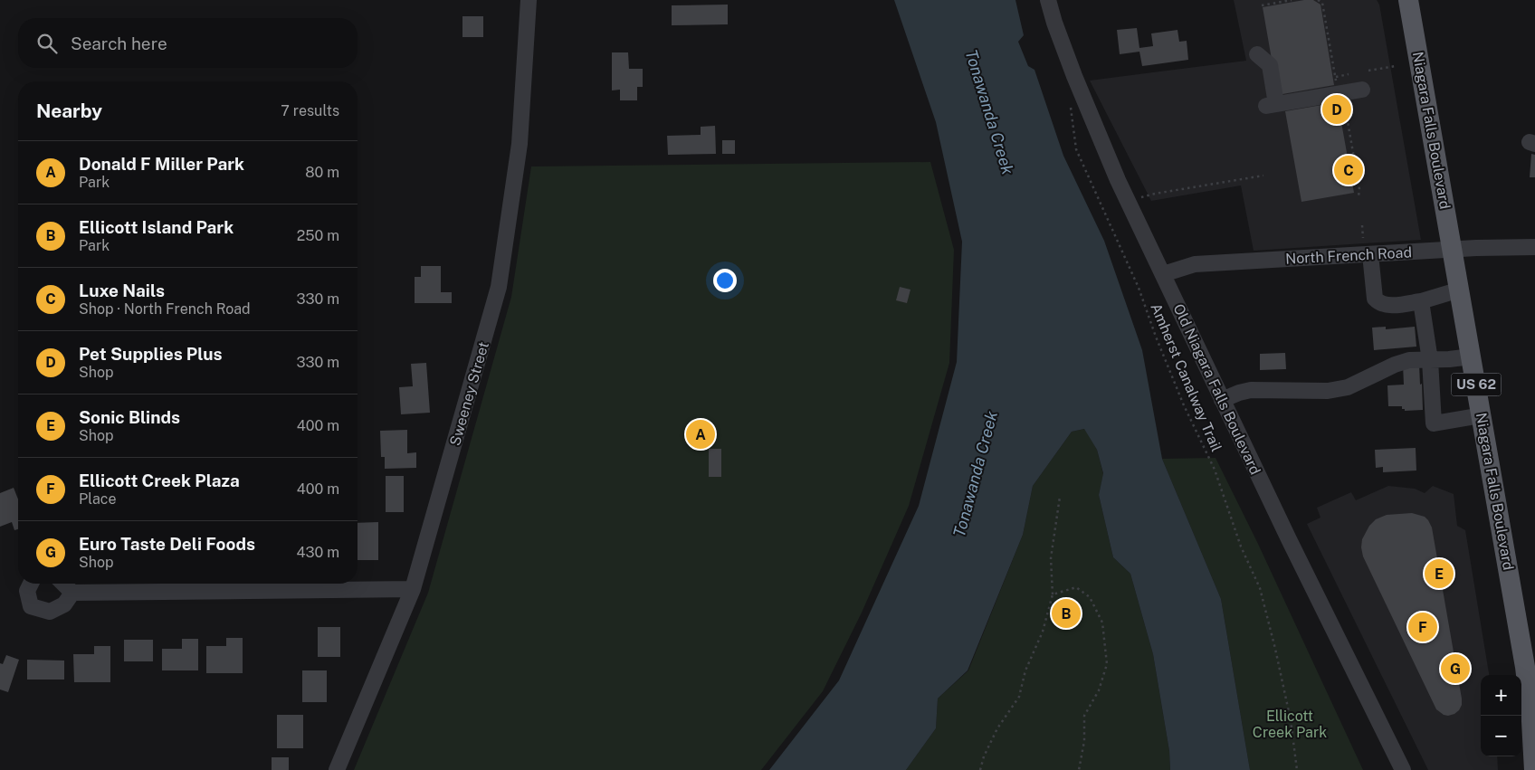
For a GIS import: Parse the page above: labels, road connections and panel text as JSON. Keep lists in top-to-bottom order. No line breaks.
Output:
{"streets":{"main road":["Niagara Falls Boulevard","US 62"],"street":["North French Road","Old Niagara Falls Boulevard","Sweeney Street"],"path":["Amherst Canalway Trail"]},"crossings":[["Niagara Falls Boulevard","North French Road"],["North French Road","Old Niagara Falls Boulevard"]],"water":["Tonawanda Creek"],"parks":["Ellicott Creek Park"],"page":{"search":"Search here","heading":["Nearby","7 results"],"pins":["D","C","A","E","B","F","G"],"list":[{"mark":"A","name":"Donald F Miller Park","note":"Park","value":"80 m"},{"mark":"B","name":"Ellicott Island Park","note":"Park","value":"250 m"},{"mark":"C","name":"Luxe Nails","note":"Shop · North French Road","value":"330 m"},{"mark":"D","name":"Pet Supplies Plus","note":"Shop","value":"330 m"},{"mark":"E","name":"Sonic Blinds","note":"Shop","value":"400 m"},{"mark":"F","name":"Ellicott Creek Plaza","note":"Place","value":"400 m"},{"mark":"G","name":"Euro Taste Deli Foods","note":"Shop","value":"430 m"}],"map_buttons":["+","−"]}}
